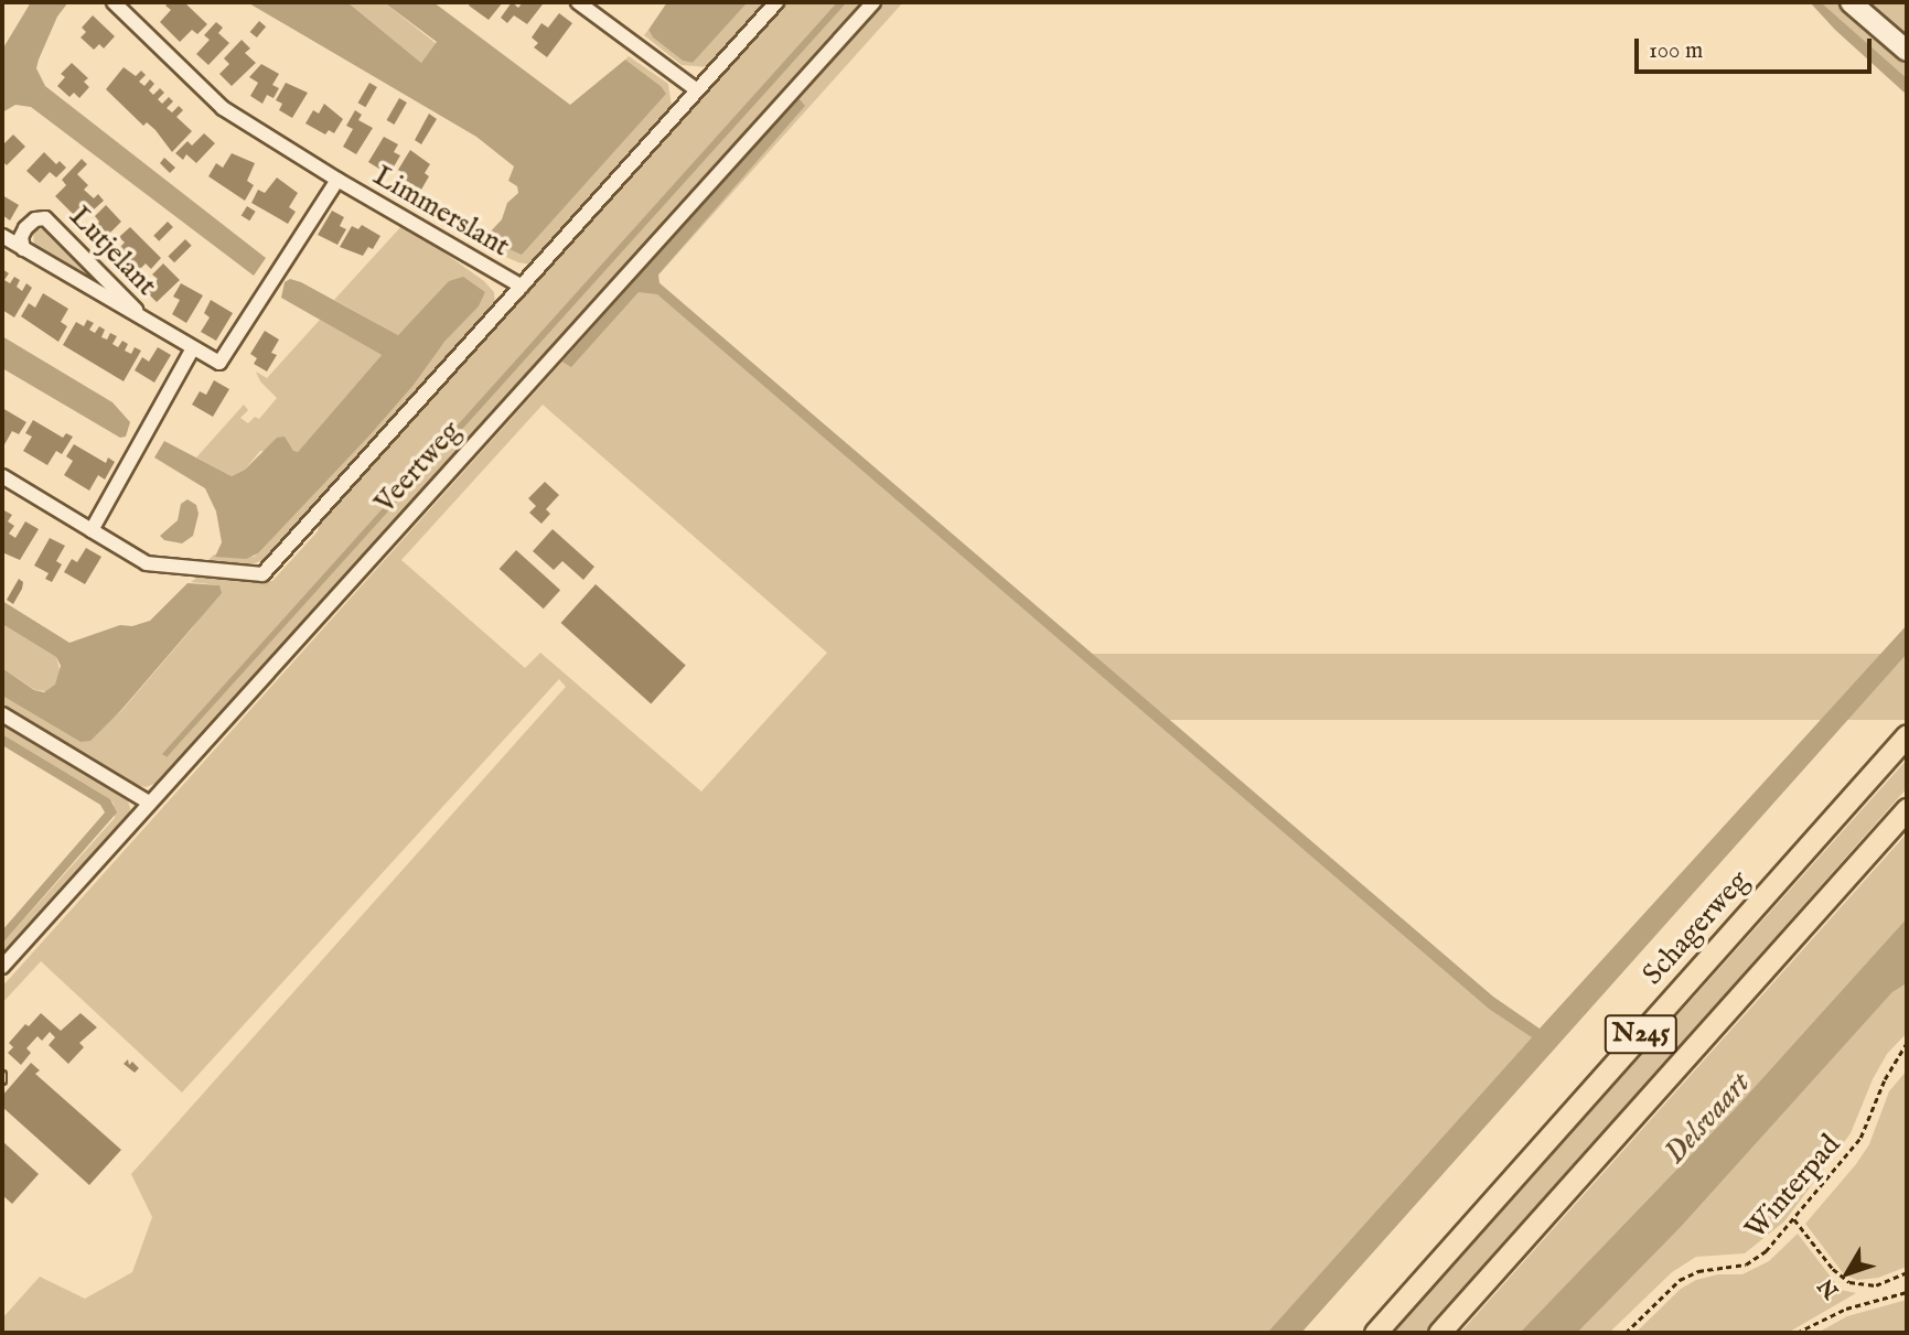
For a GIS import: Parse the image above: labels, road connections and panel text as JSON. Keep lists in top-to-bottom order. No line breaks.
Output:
{"streets":{"main road":["Schagerweg","N245"],"street":["Limmerslant","Lutjelant","Veertweg"],"path":["Winterpad"]},"crossings":[["Limmerslant","Lutjelant"]],"water":["Delsvaart"],"scale_bar":"100 m","north":"bottom left"}
